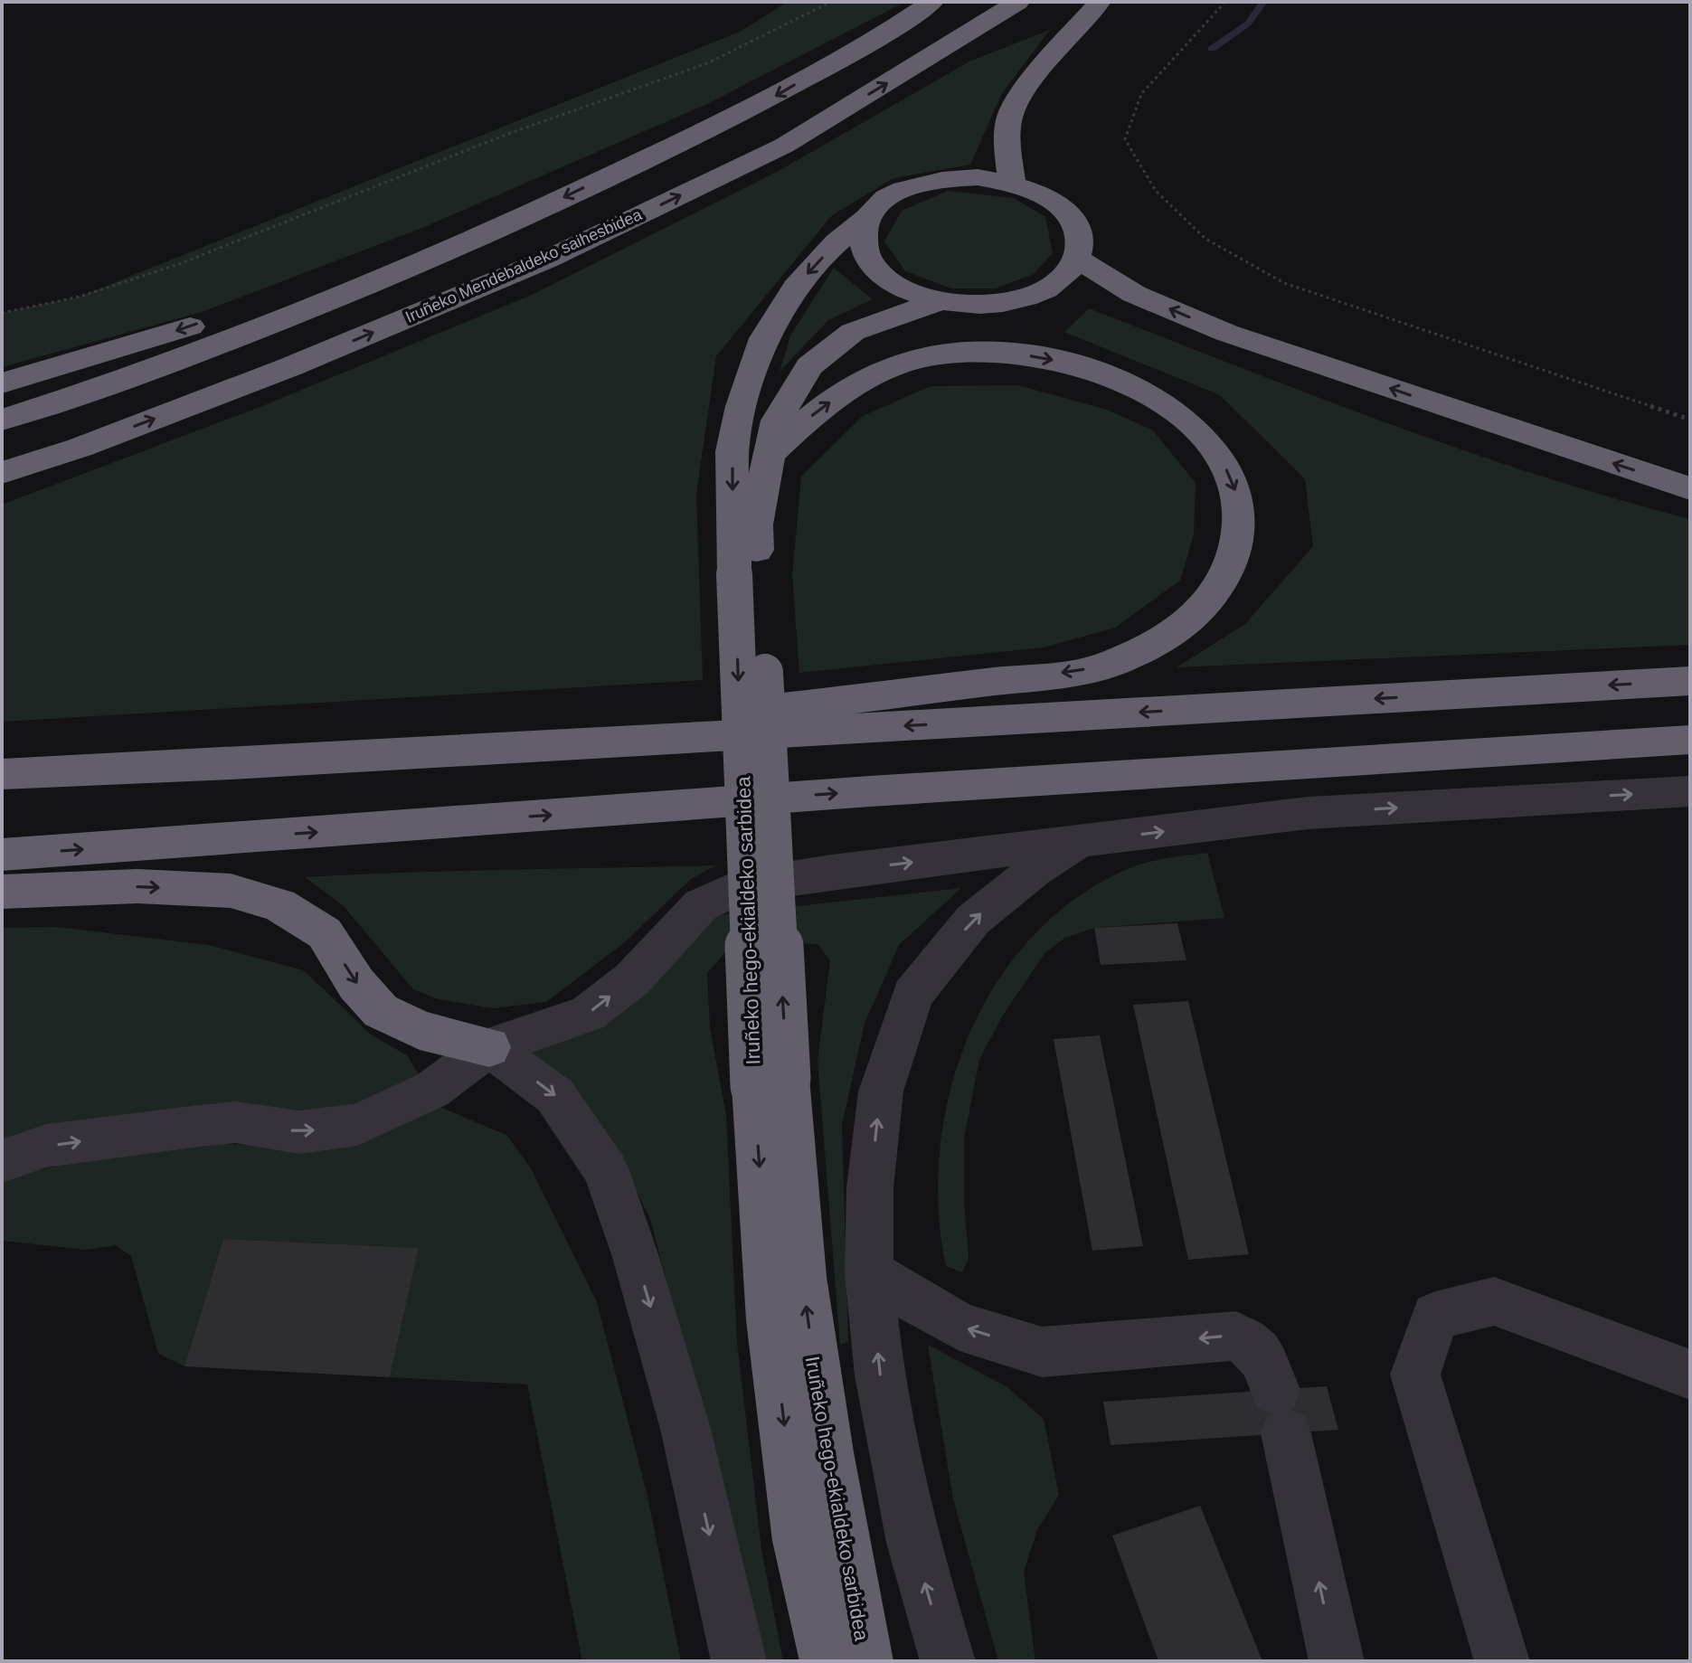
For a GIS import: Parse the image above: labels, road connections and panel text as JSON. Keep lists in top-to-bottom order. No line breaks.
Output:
{"streets":{"highway":["Iruñeko Mendebaldeko saihesbidea","Iruñeko hego-ekialdeko sarbidea"]}}
